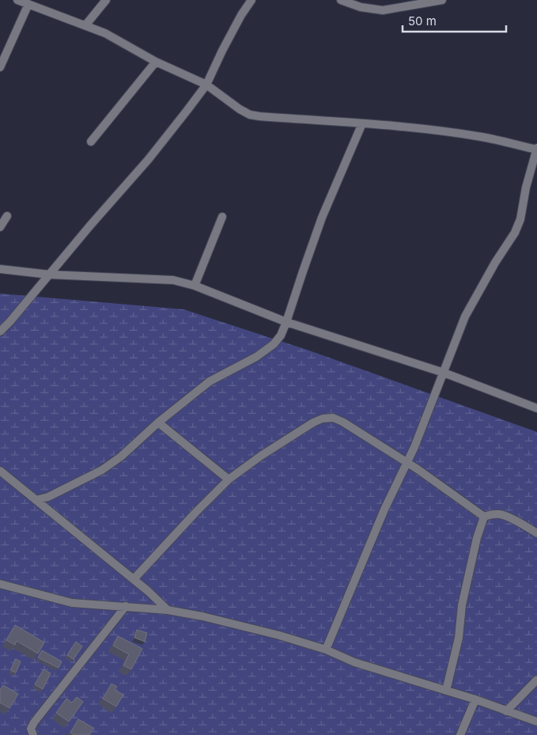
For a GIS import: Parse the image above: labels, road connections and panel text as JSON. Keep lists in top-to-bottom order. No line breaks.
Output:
{"scale_bar":"50 m"}
